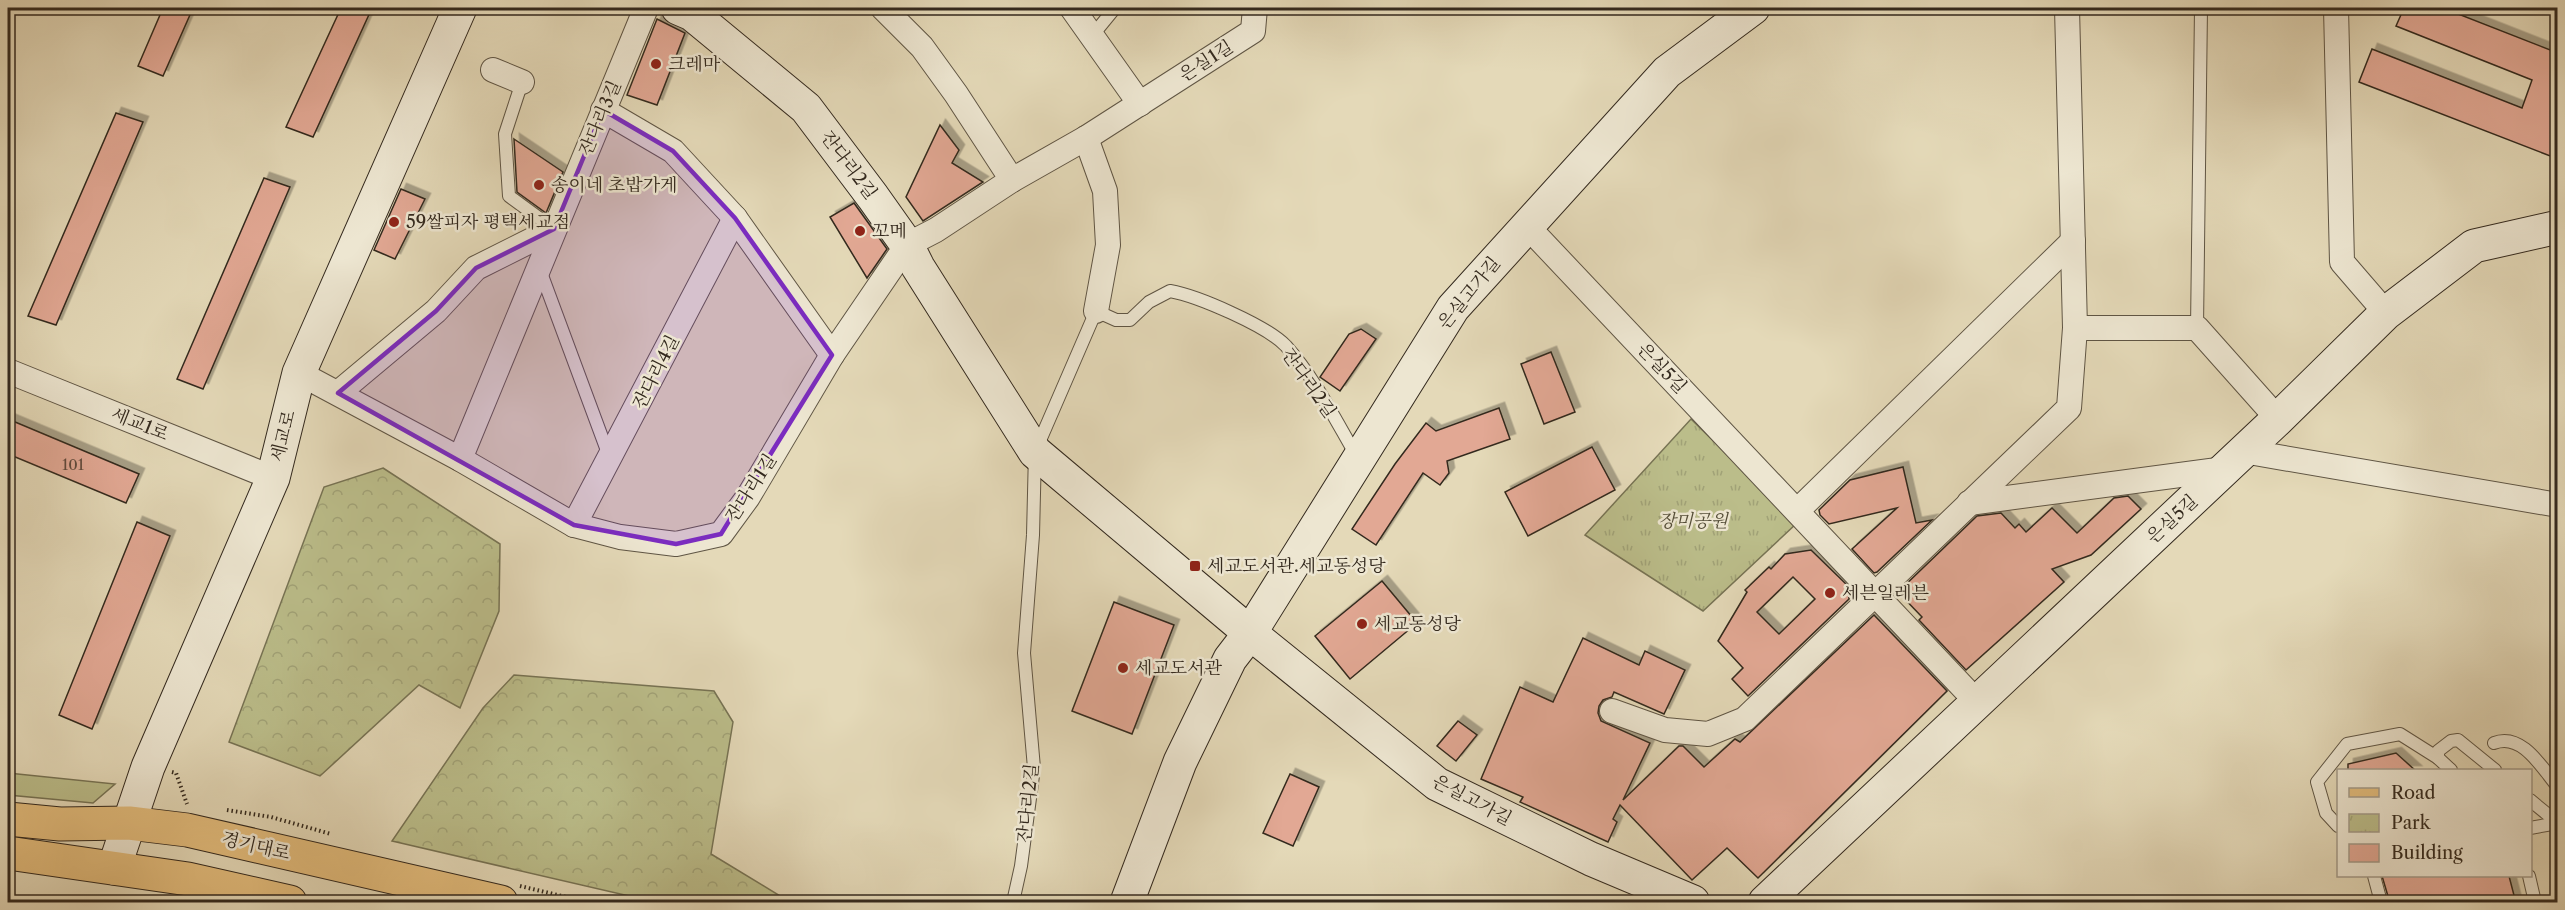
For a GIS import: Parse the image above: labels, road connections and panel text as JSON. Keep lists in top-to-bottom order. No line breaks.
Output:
{"streets":{"main road":["경기대로"],"street":["은실1길","잔다리3길","잔다리2길","은실고가길","은실5길","잔다리4길","세교1로","세교로","잔다리1길"]},"crossings":[["은실1길","잔다리1길"],["잔다리3길","잔다리1길"],["잔다리2길","은실고가길"],["잔다리2길","잔다리1길"],["은실고가길","은실5길"],["잔다리4길","잔다리1길"],["세교1로","세교로"],["세교로","잔다리1길"],["세교로","경기대로"]],"parks":["장미공원"],"places":{"other":["크레마","송이네 초밥가게","59쌀피자 평택세교점","꼬메","세븐일레븐","세교동성당","세교도서관"],"transit":["세교도서관.세교동성당"]},"house_numbers":["101"],"legend":["Road","Park","Building"]}
